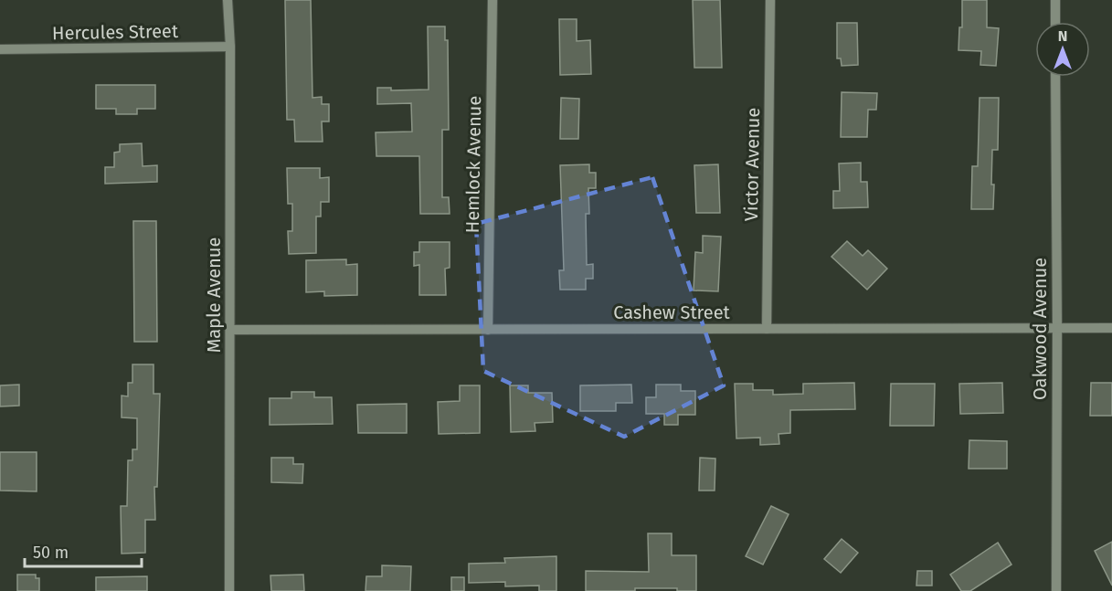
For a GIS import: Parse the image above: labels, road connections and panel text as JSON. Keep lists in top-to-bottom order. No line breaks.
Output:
{"streets":{"street":["Hercules Street","Hemlock Avenue","Victor Avenue","Maple Avenue","Cashew Street","Oakwood Avenue"]},"crossings":[["Hercules Street","Maple Avenue"],["Hemlock Avenue","Cashew Street"],["Victor Avenue","Cashew Street"],["Maple Avenue","Cashew Street"],["Cashew Street","Oakwood Avenue"]],"scale_bar":"50 m","north":"top"}
